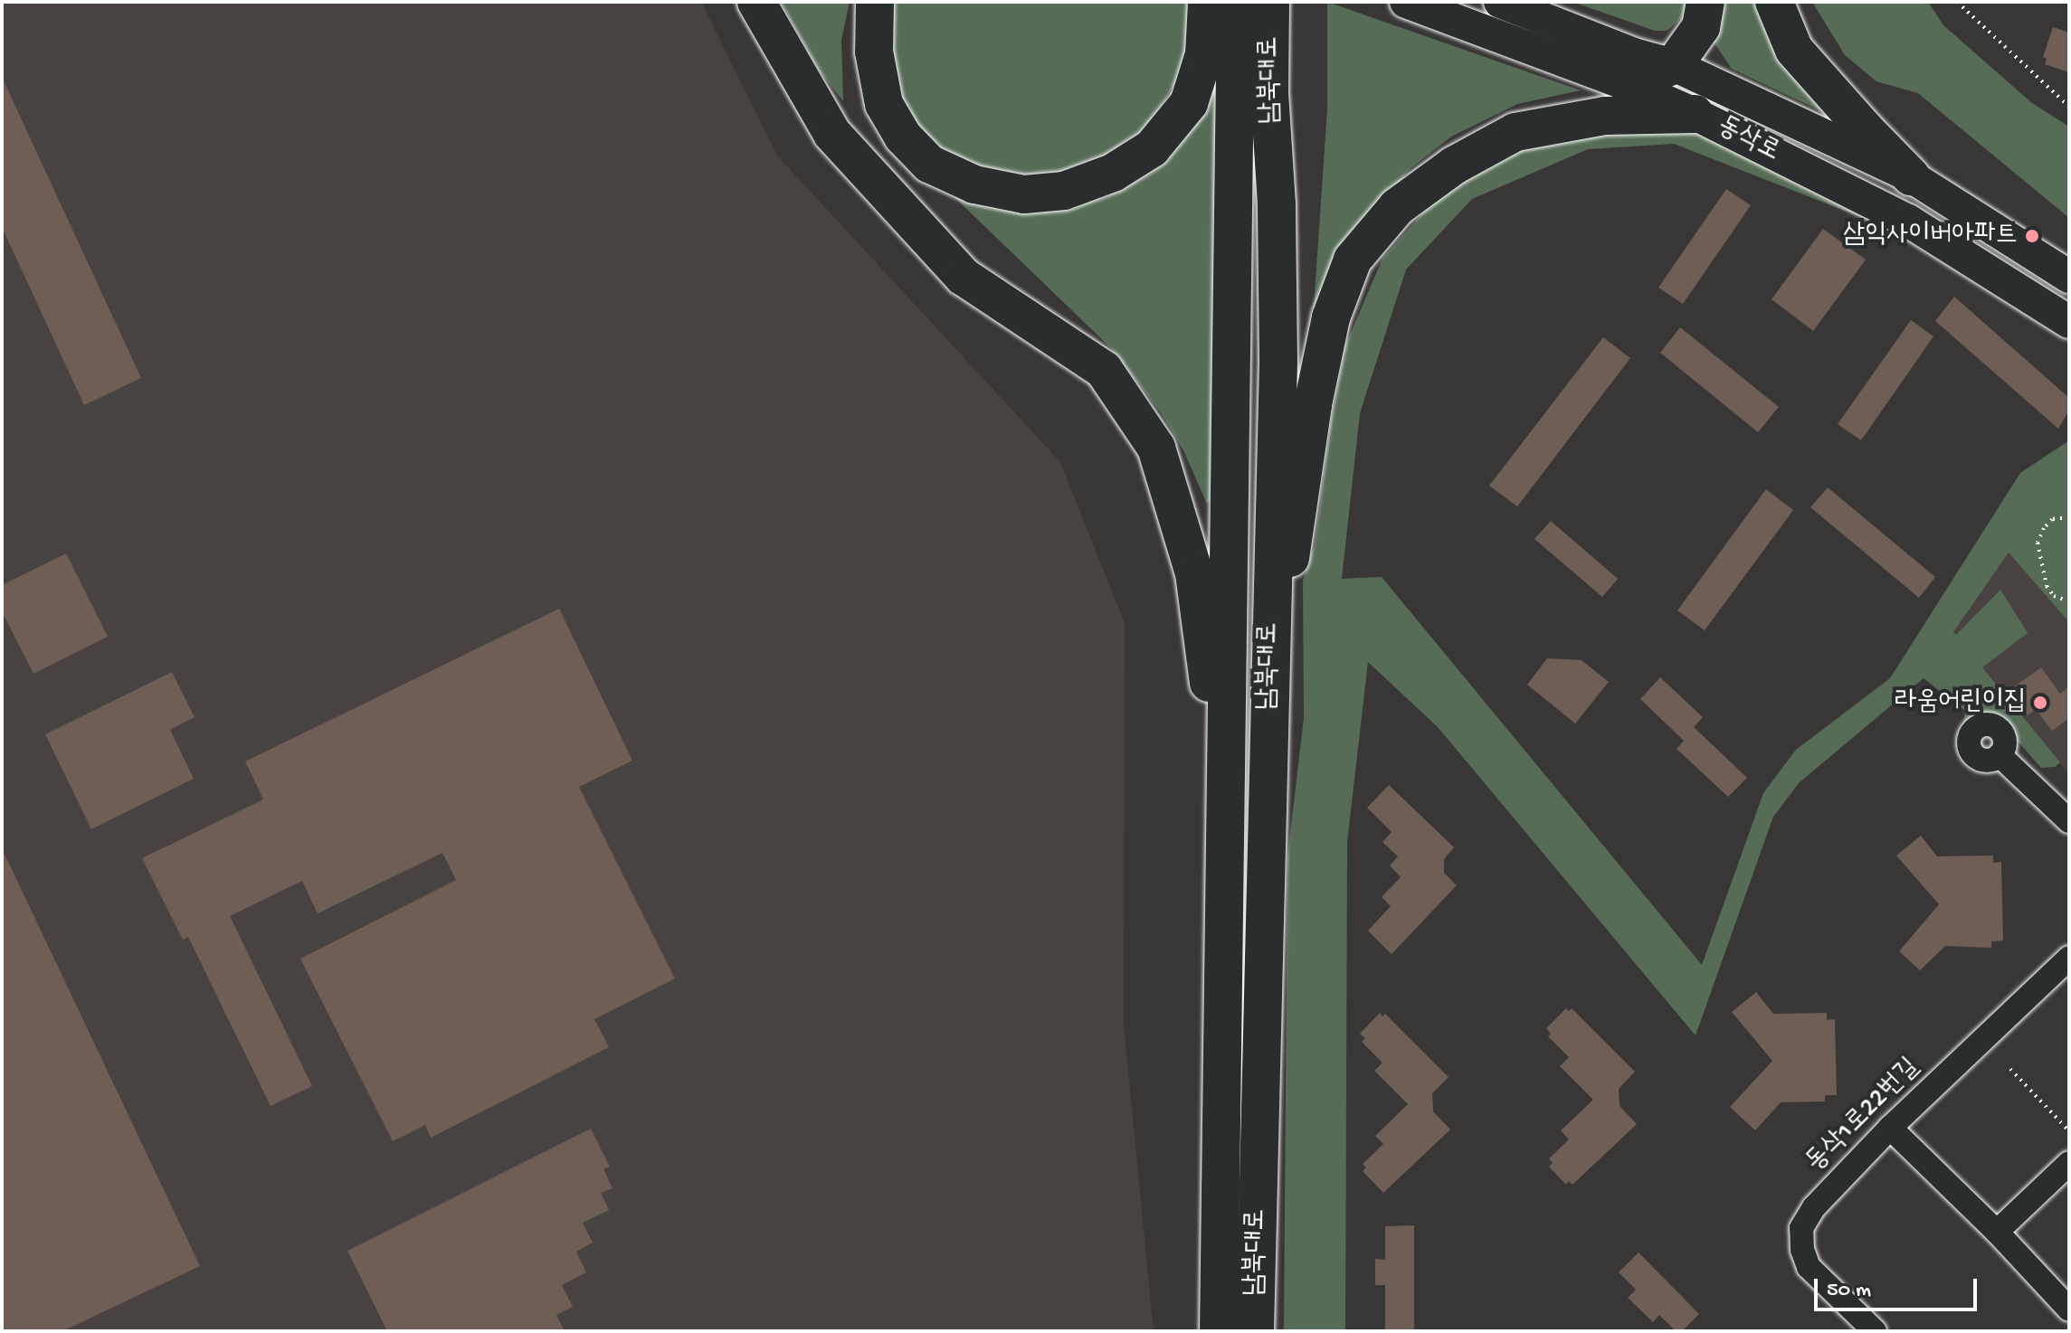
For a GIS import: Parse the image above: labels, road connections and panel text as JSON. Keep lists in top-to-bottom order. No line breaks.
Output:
{"streets":{"highway":["남북대로"],"main road":["동삭로"],"street":["동삭1로22번길"]},"places":["삼익사이버아파트","라움어린이집"],"scale_bar":"50 m"}
